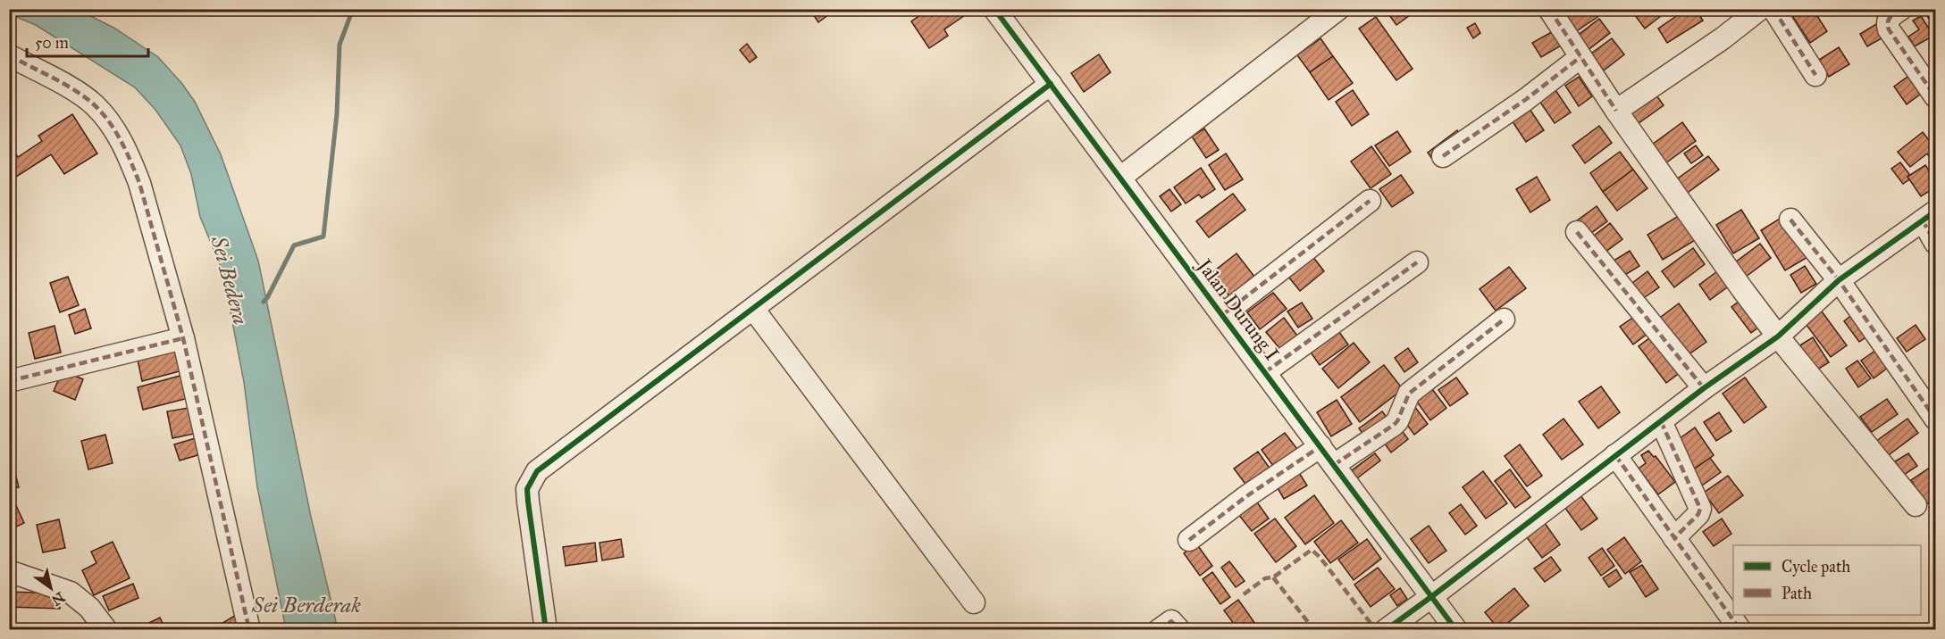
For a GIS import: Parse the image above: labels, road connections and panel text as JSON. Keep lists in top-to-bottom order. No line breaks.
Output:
{"streets":{"street":["Jalan Durung I"]},"water":["Sei Bedera","Sei Berderak"],"legend":["Cycle path","Path"],"scale_bar":"50 m","north":"bottom right"}
